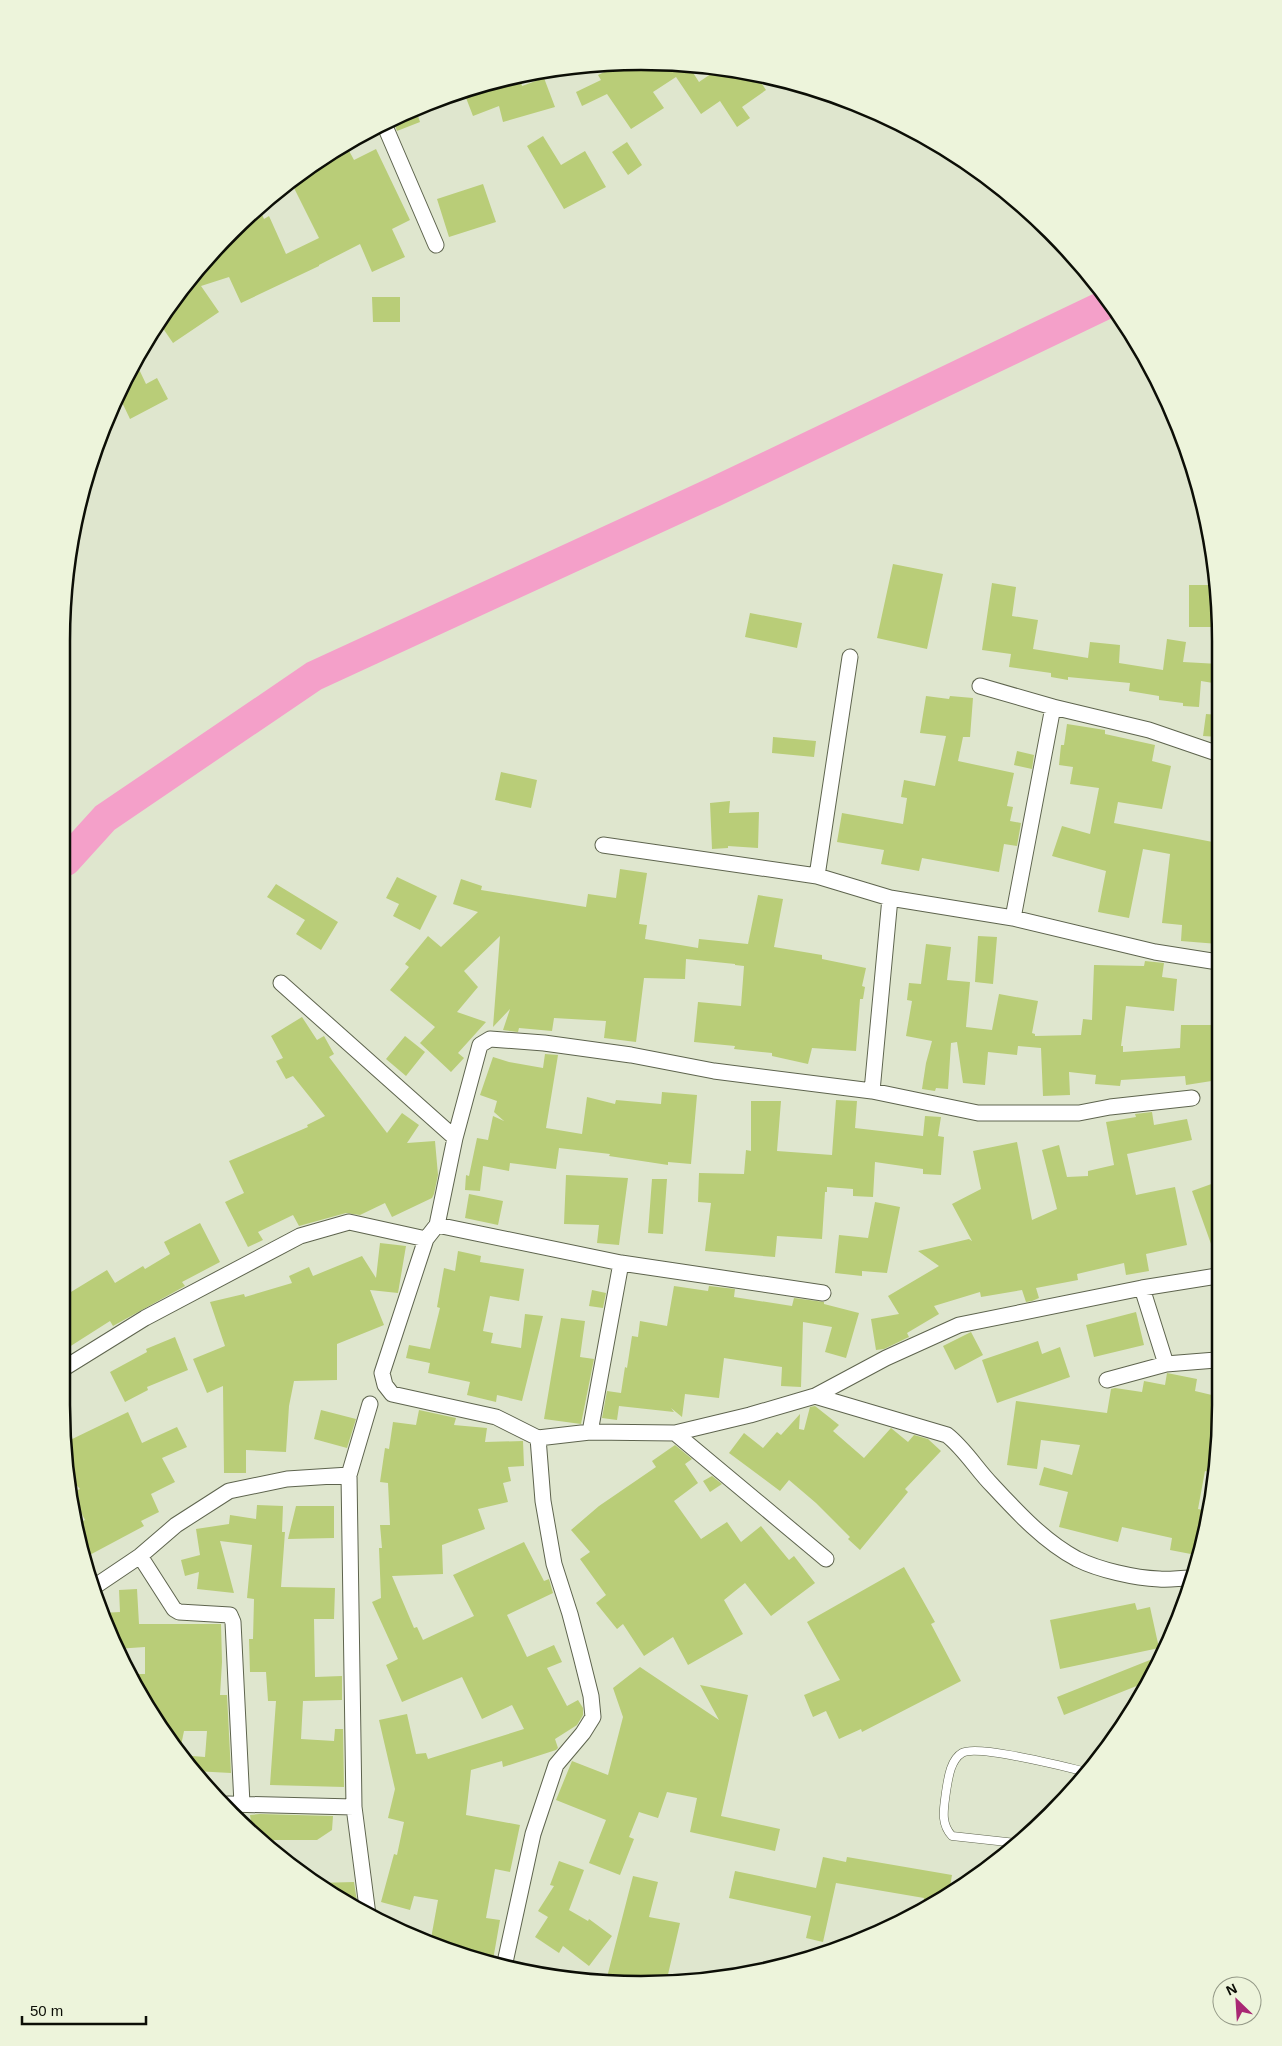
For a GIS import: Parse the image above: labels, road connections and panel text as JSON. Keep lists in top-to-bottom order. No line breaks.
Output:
{"scale_bar":"50 m","north":"top left"}
